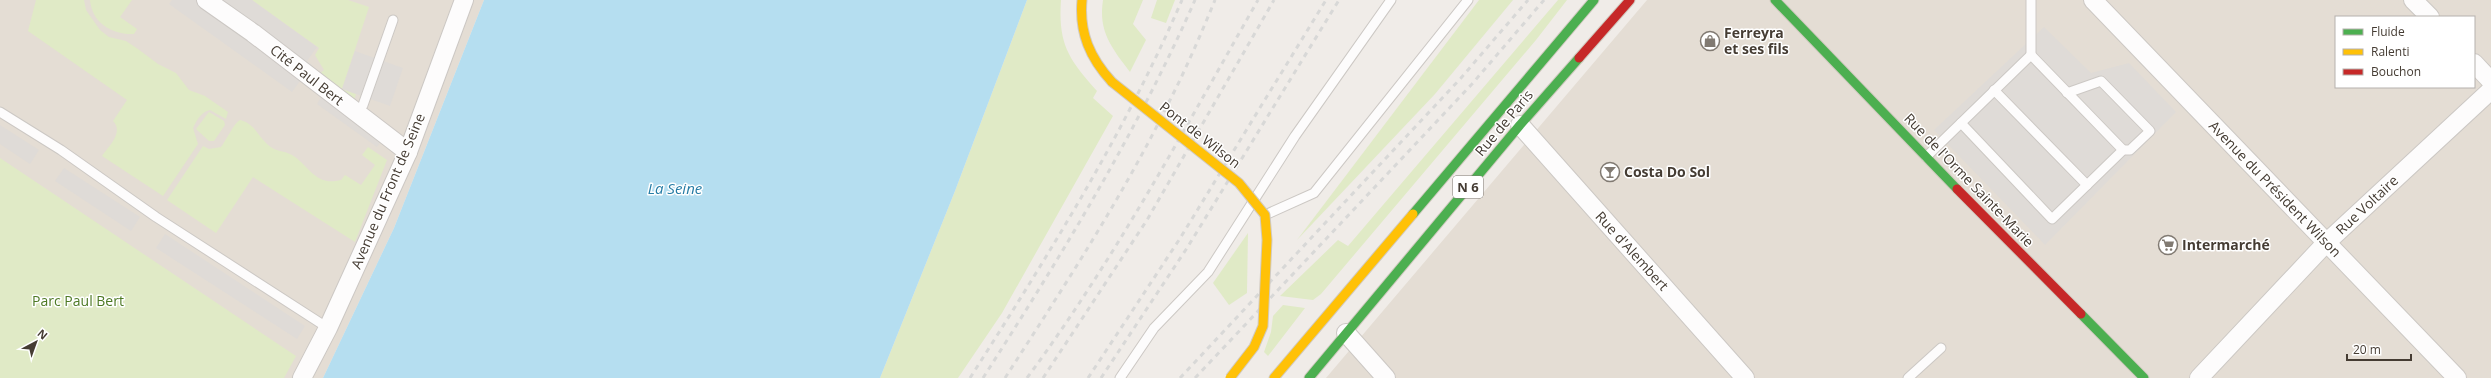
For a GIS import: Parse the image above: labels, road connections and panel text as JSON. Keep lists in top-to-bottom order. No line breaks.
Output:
{"streets":{"main road":["Rue de Paris","Pont de Wilson","Rue de l'Orme Sainte-Marie","N 6"],"street":["Cité Paul Bert","Avenue du Président Wilson","Avenue du Front de Seine","Rue Voltaire","Rue d'Alembert"]},"crossings":[["Cité Paul Bert","Avenue du Front de Seine"],["Rue de Paris","Rue d'Alembert"],["Avenue du Président Wilson","Rue Voltaire"]],"water":["La Seine"],"parks":["Parc Paul Bert"],"places":{"shop":["Ferreyra et ses fils"],"bar":["Costa Do Sol"],"supermarket":["Intermarché"]},"legend":["Fluide","Ralenti","Bouchon"],"scale_bar":"20 m","north":"top right"}
